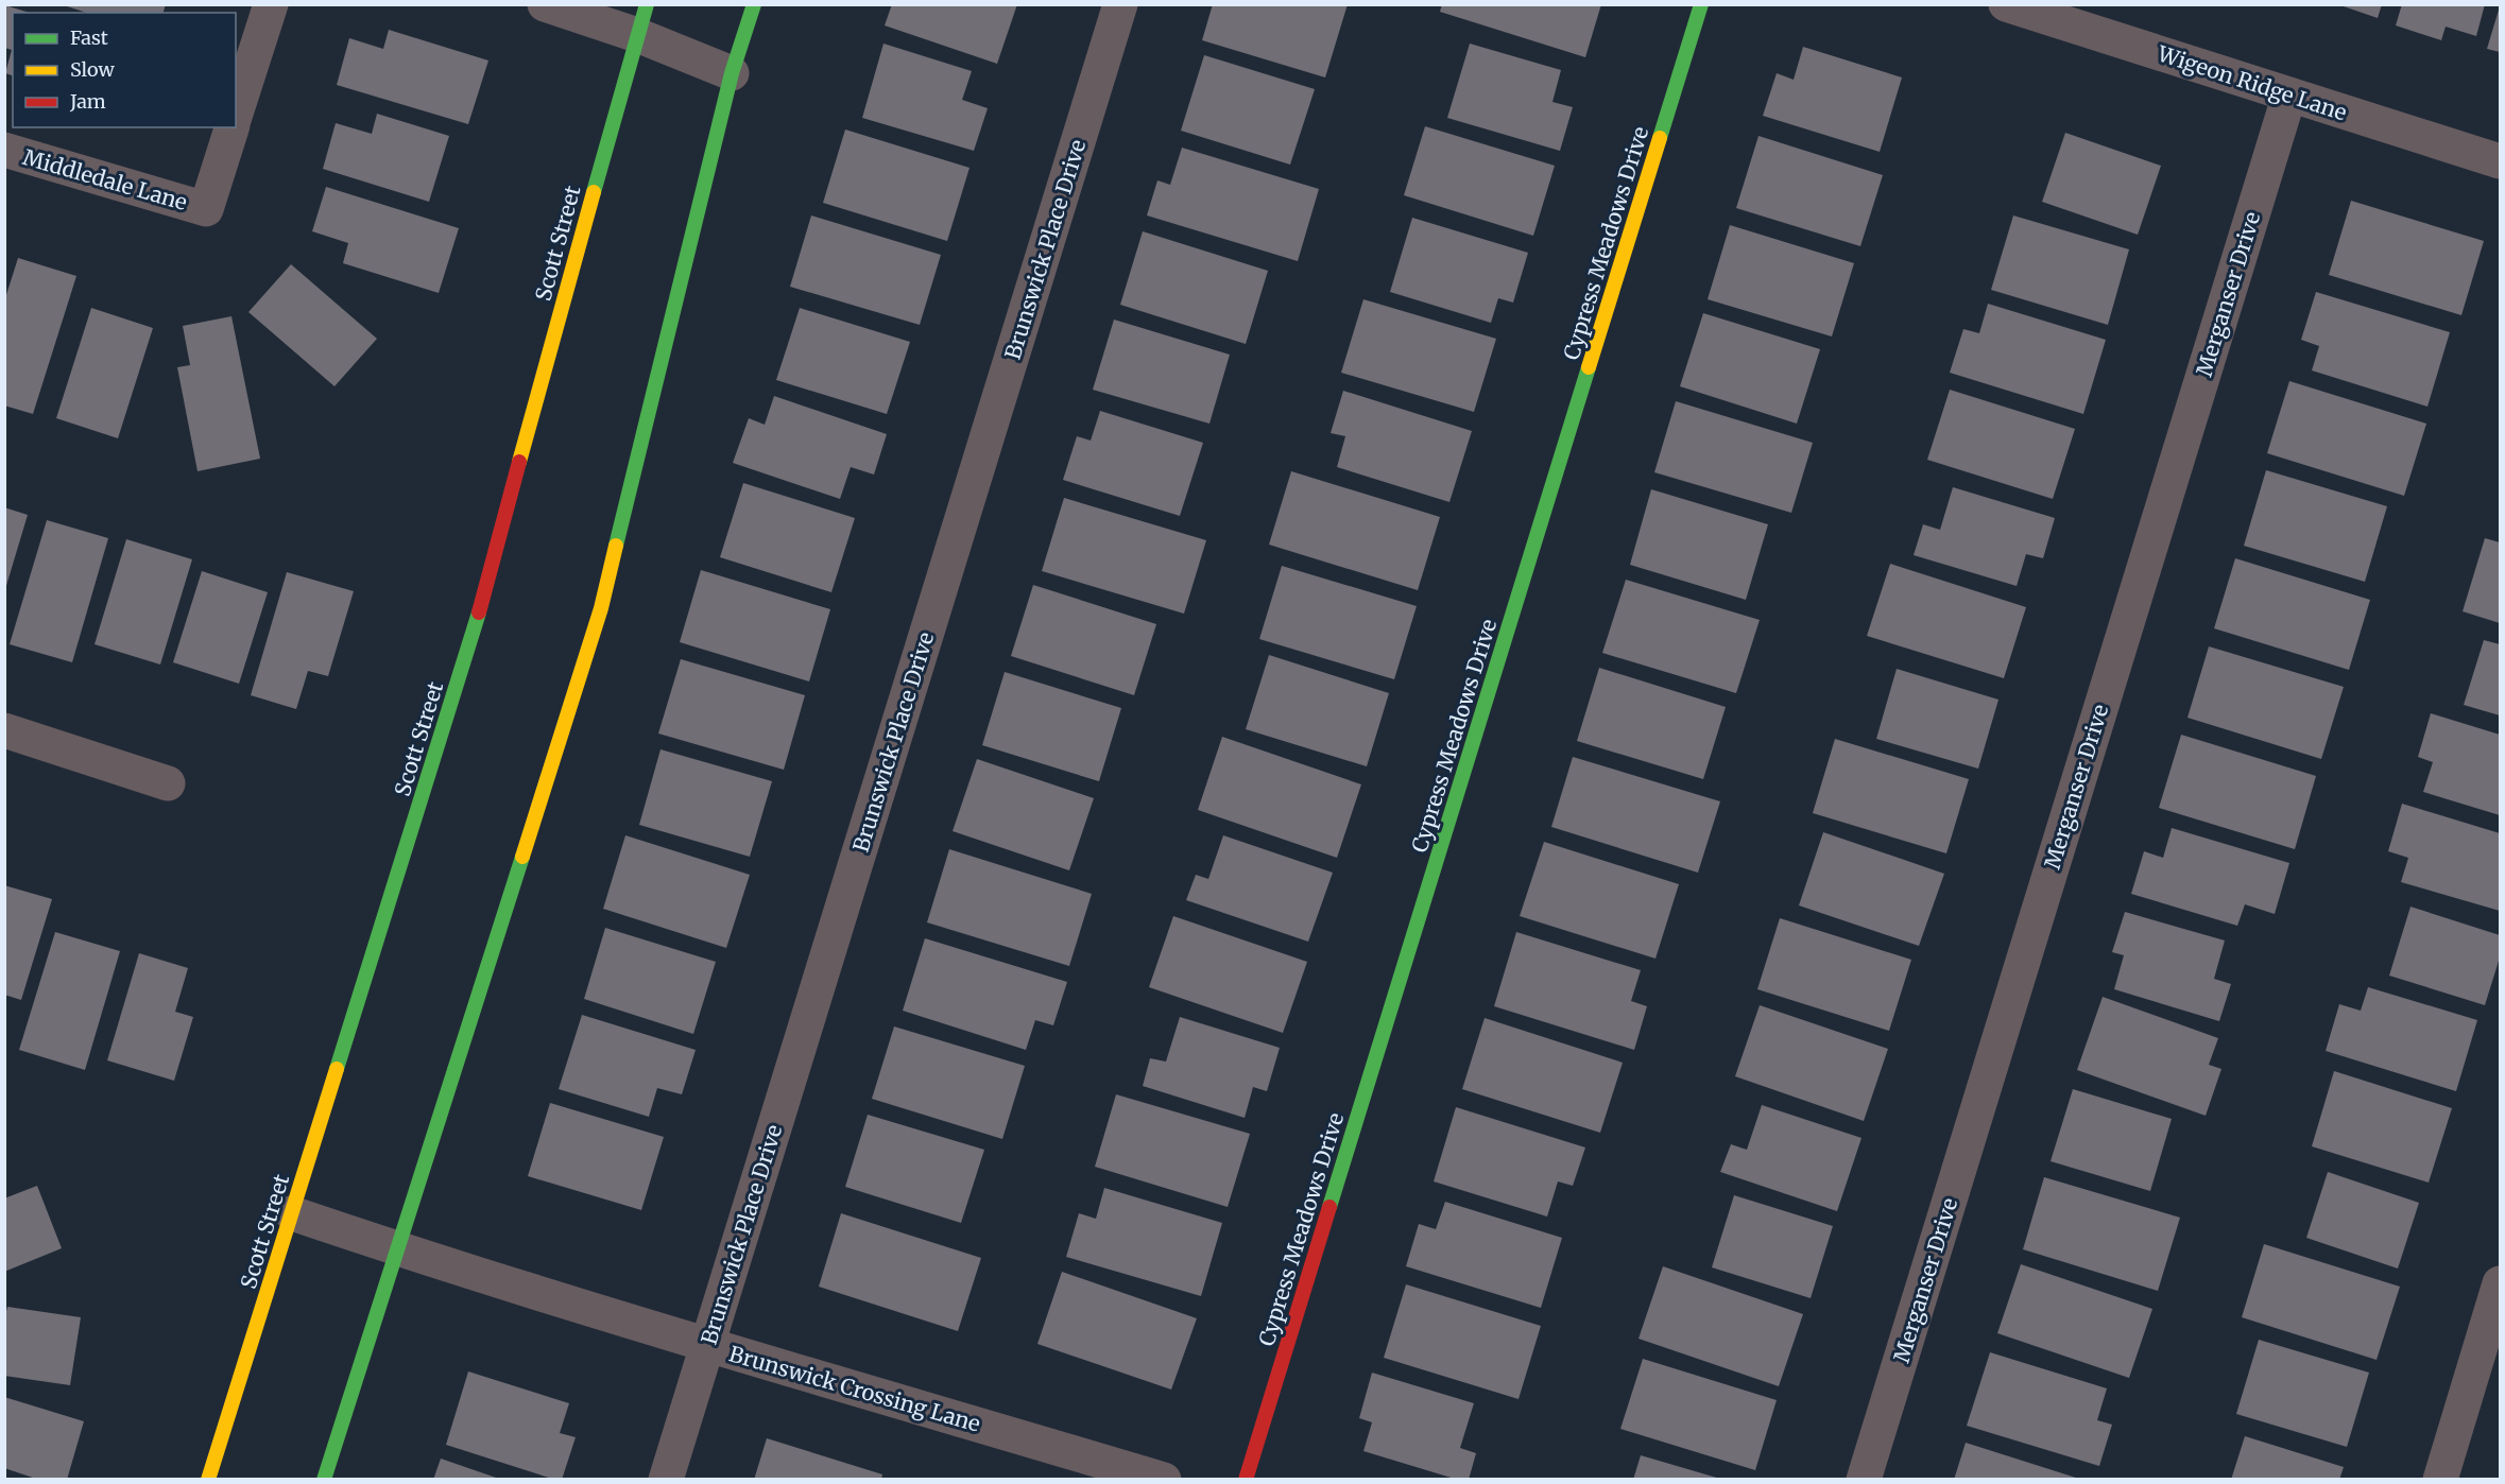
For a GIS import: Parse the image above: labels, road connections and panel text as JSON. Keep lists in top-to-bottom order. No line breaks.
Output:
{"streets":{"main road":["Scott Street","Cypress Meadows Drive"],"street":["Wigeon Ridge Lane","Middledale Lane","Brunswick Place Drive","Merganser Drive","Brunswick Crossing Lane"]},"crossings":[["Wigeon Ridge Lane","Merganser Drive"],["Scott Street","Brunswick Crossing Lane"],["Brunswick Place Drive","Brunswick Crossing Lane"]],"legend":["Fast","Slow","Jam"]}
